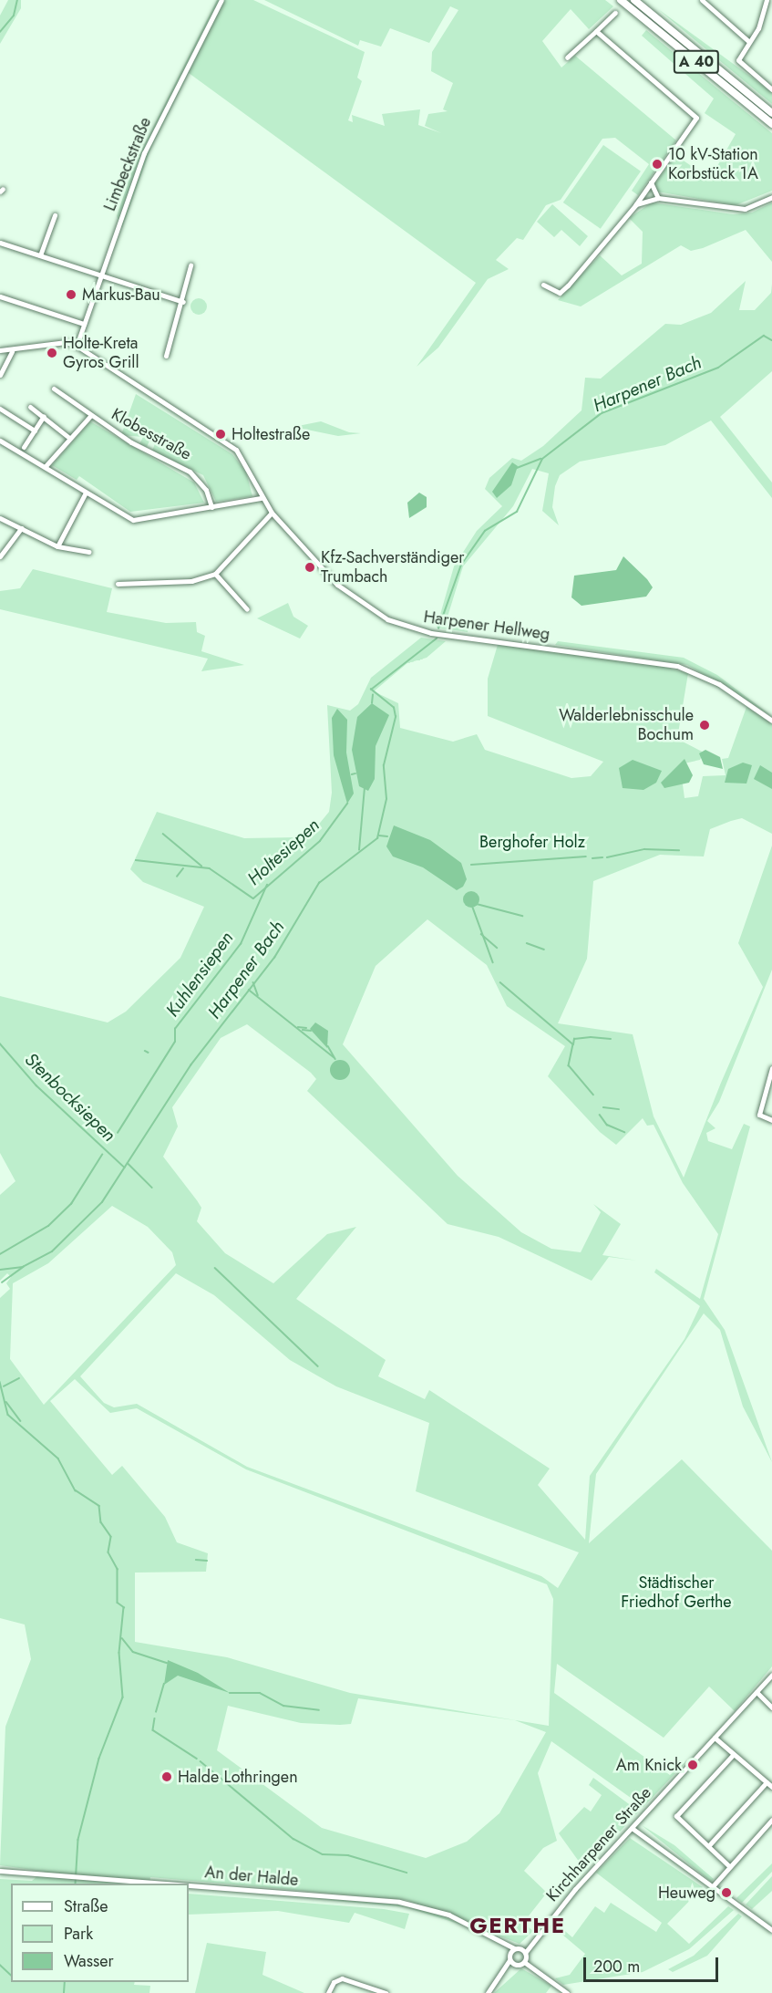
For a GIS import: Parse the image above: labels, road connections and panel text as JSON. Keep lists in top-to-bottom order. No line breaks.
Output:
{"streets":{"highway":["A 40"],"street":["Limbeckstraße","Klobesstraße","Harpener Hellweg","Kirchharpener Straße","An der Halde"]},"crossings":[["Limbeckstraße","Harpener Hellweg"],["Kirchharpener Straße","An der Halde"]],"districts":["GERTHE"],"water":["Harpener Bach","Holtesiepen","Kuhlensiepen","Stenbocksiepen"],"parks":["Berghofer Holz","Städtischer Friedhof Gerthe"],"places":["10 kV-Station Korbstück 1A","Markus-Bau","Holte-Kreta Gyros Grill","Holtestraße","Kfz-Sachverständiger Trumbach","Walderlebnisschule Bochum","Am Knick","Halde Lothringen","Heuweg"],"legend":["Straße","Park","Wasser"],"scale_bar":"200 m"}
